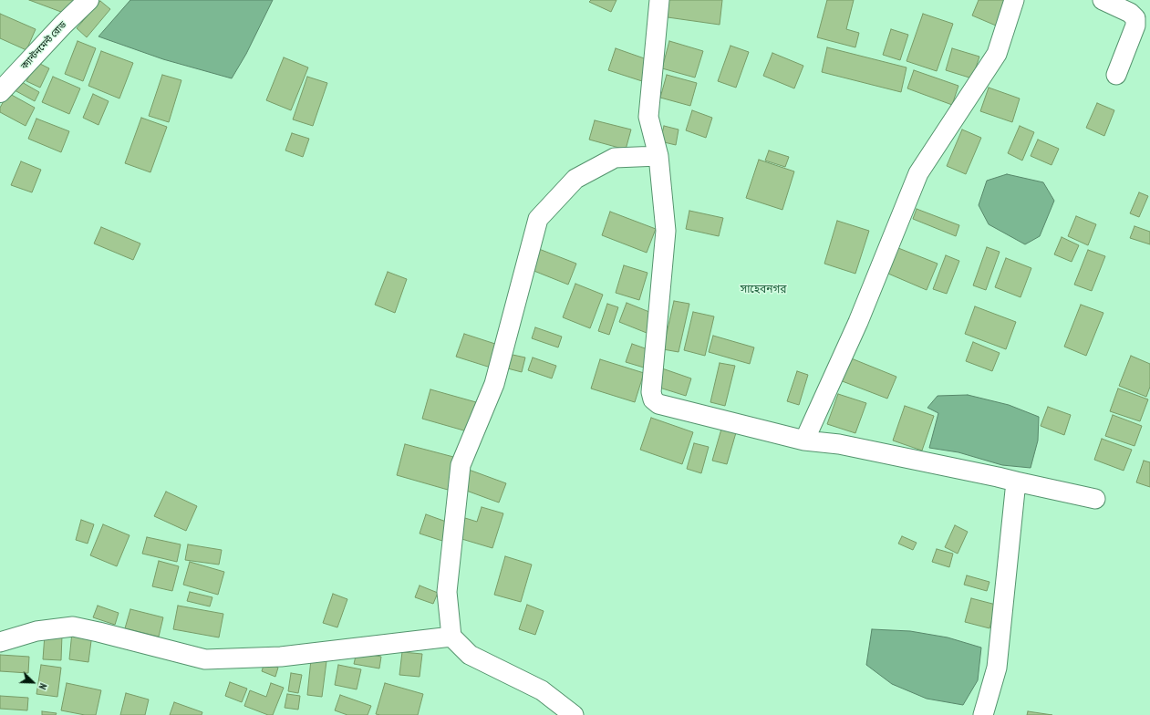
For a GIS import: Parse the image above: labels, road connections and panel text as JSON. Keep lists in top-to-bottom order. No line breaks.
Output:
{"streets":{"main road":["ক্যান্টনমেন্ট রোড"]},"districts":["সাহেবনগর"],"north":"bottom right"}
